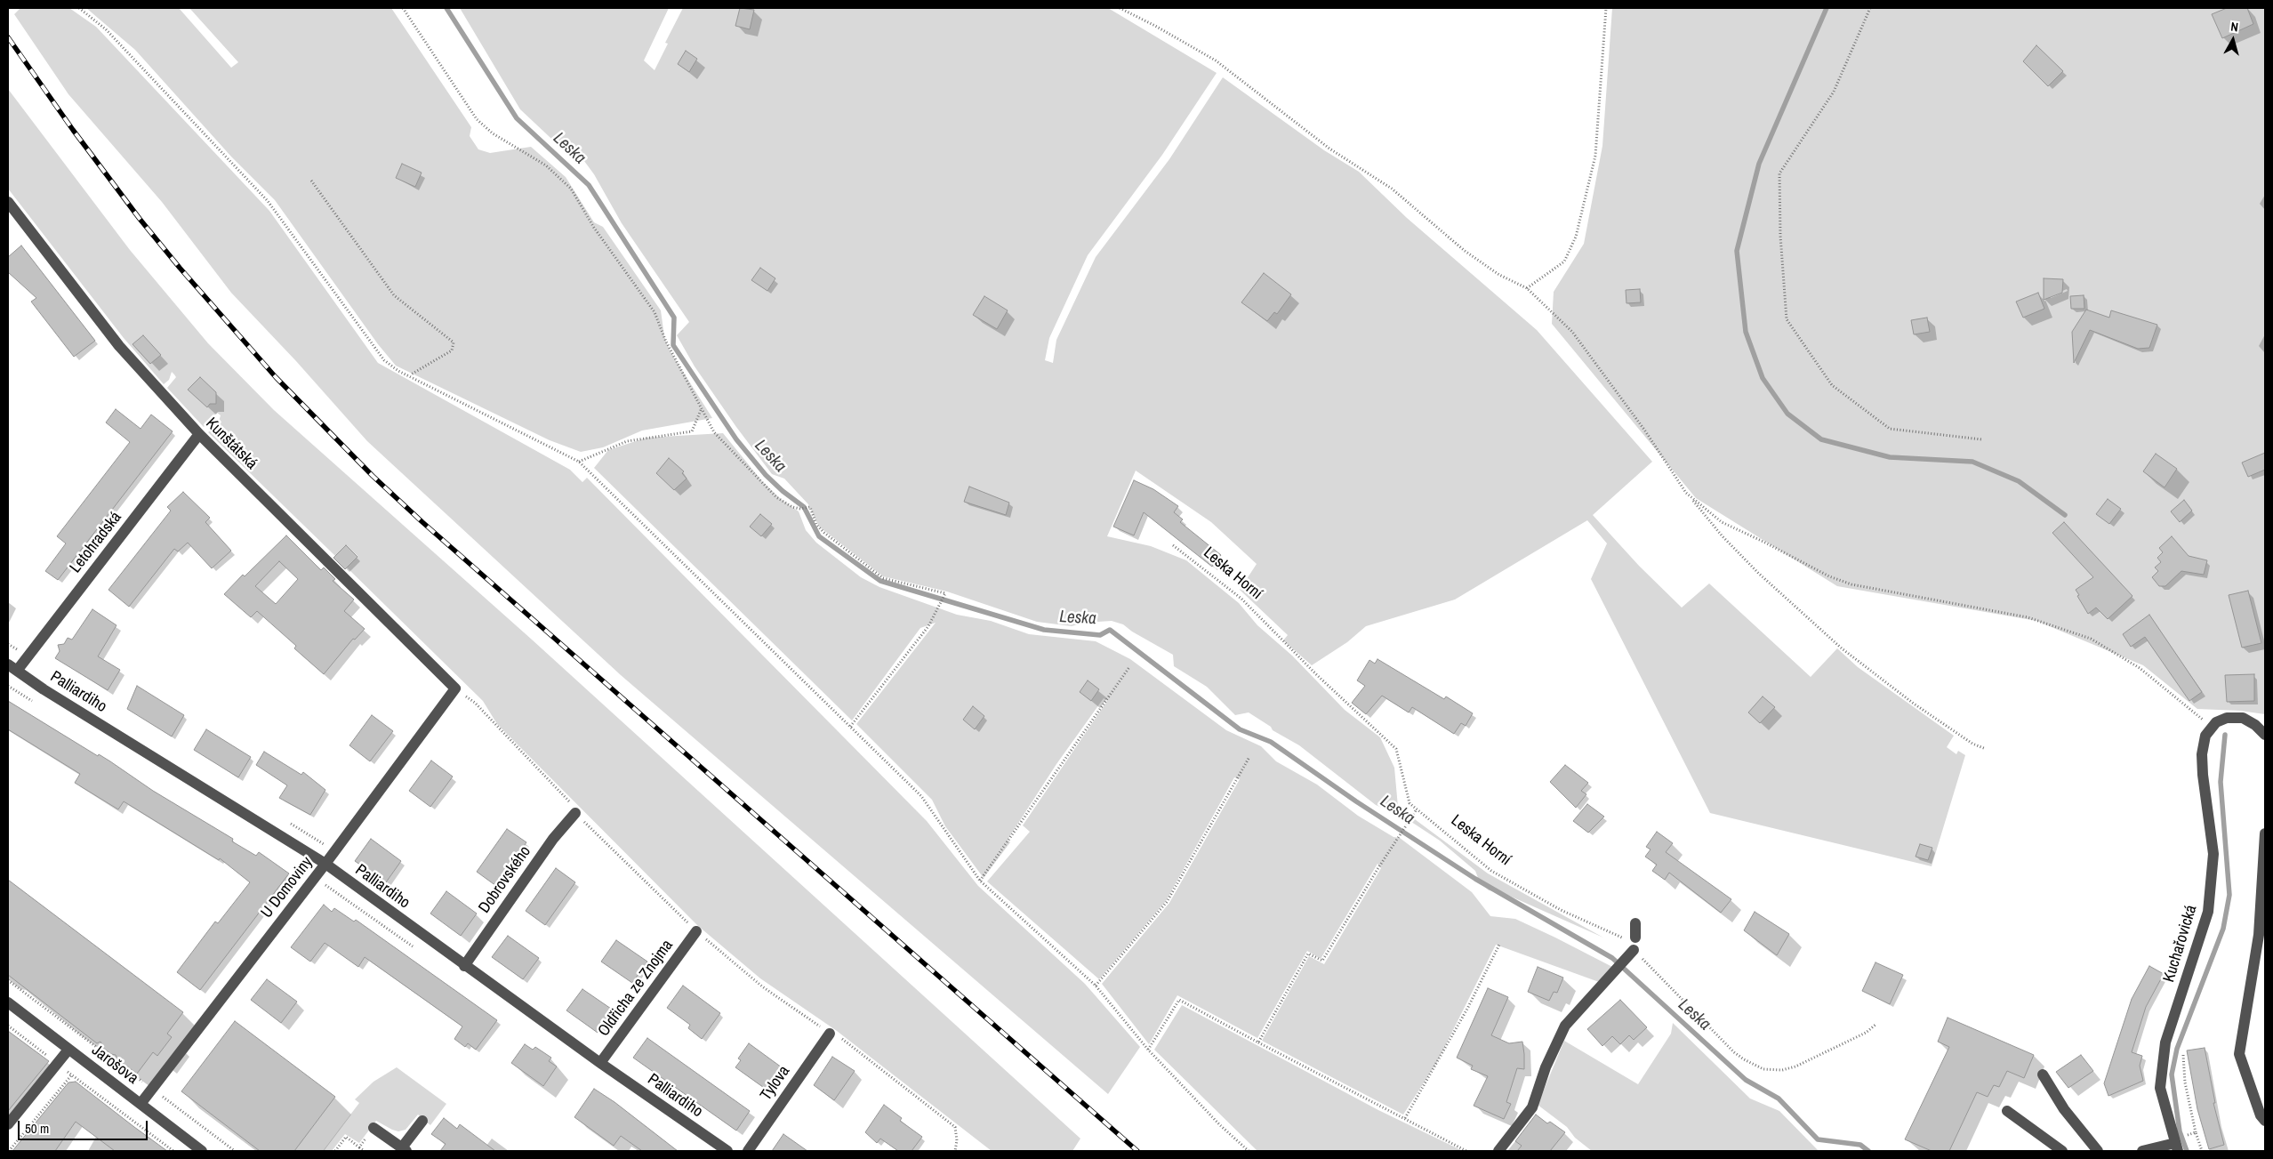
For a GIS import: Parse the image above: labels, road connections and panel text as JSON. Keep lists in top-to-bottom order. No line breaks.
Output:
{"streets":{"street":["Kunštátská","Letohradská","Palliardiho","Dobrovského","U Domoviny","Kuchařovická","Oldřicha ze Znojma","Jarošova","Tylova"],"path":["Leska Horní"]},"crossings":[["Kunštátská","Letohradská"],["Kunštátská","U Domoviny"],["Letohradská","Palliardiho"],["Palliardiho","Dobrovského"],["Palliardiho","U Domoviny"],["Palliardiho","Oldřicha ze Znojma"],["U Domoviny","Jarošova"]],"water":["Leska"],"scale_bar":"50 m","north":"top"}
